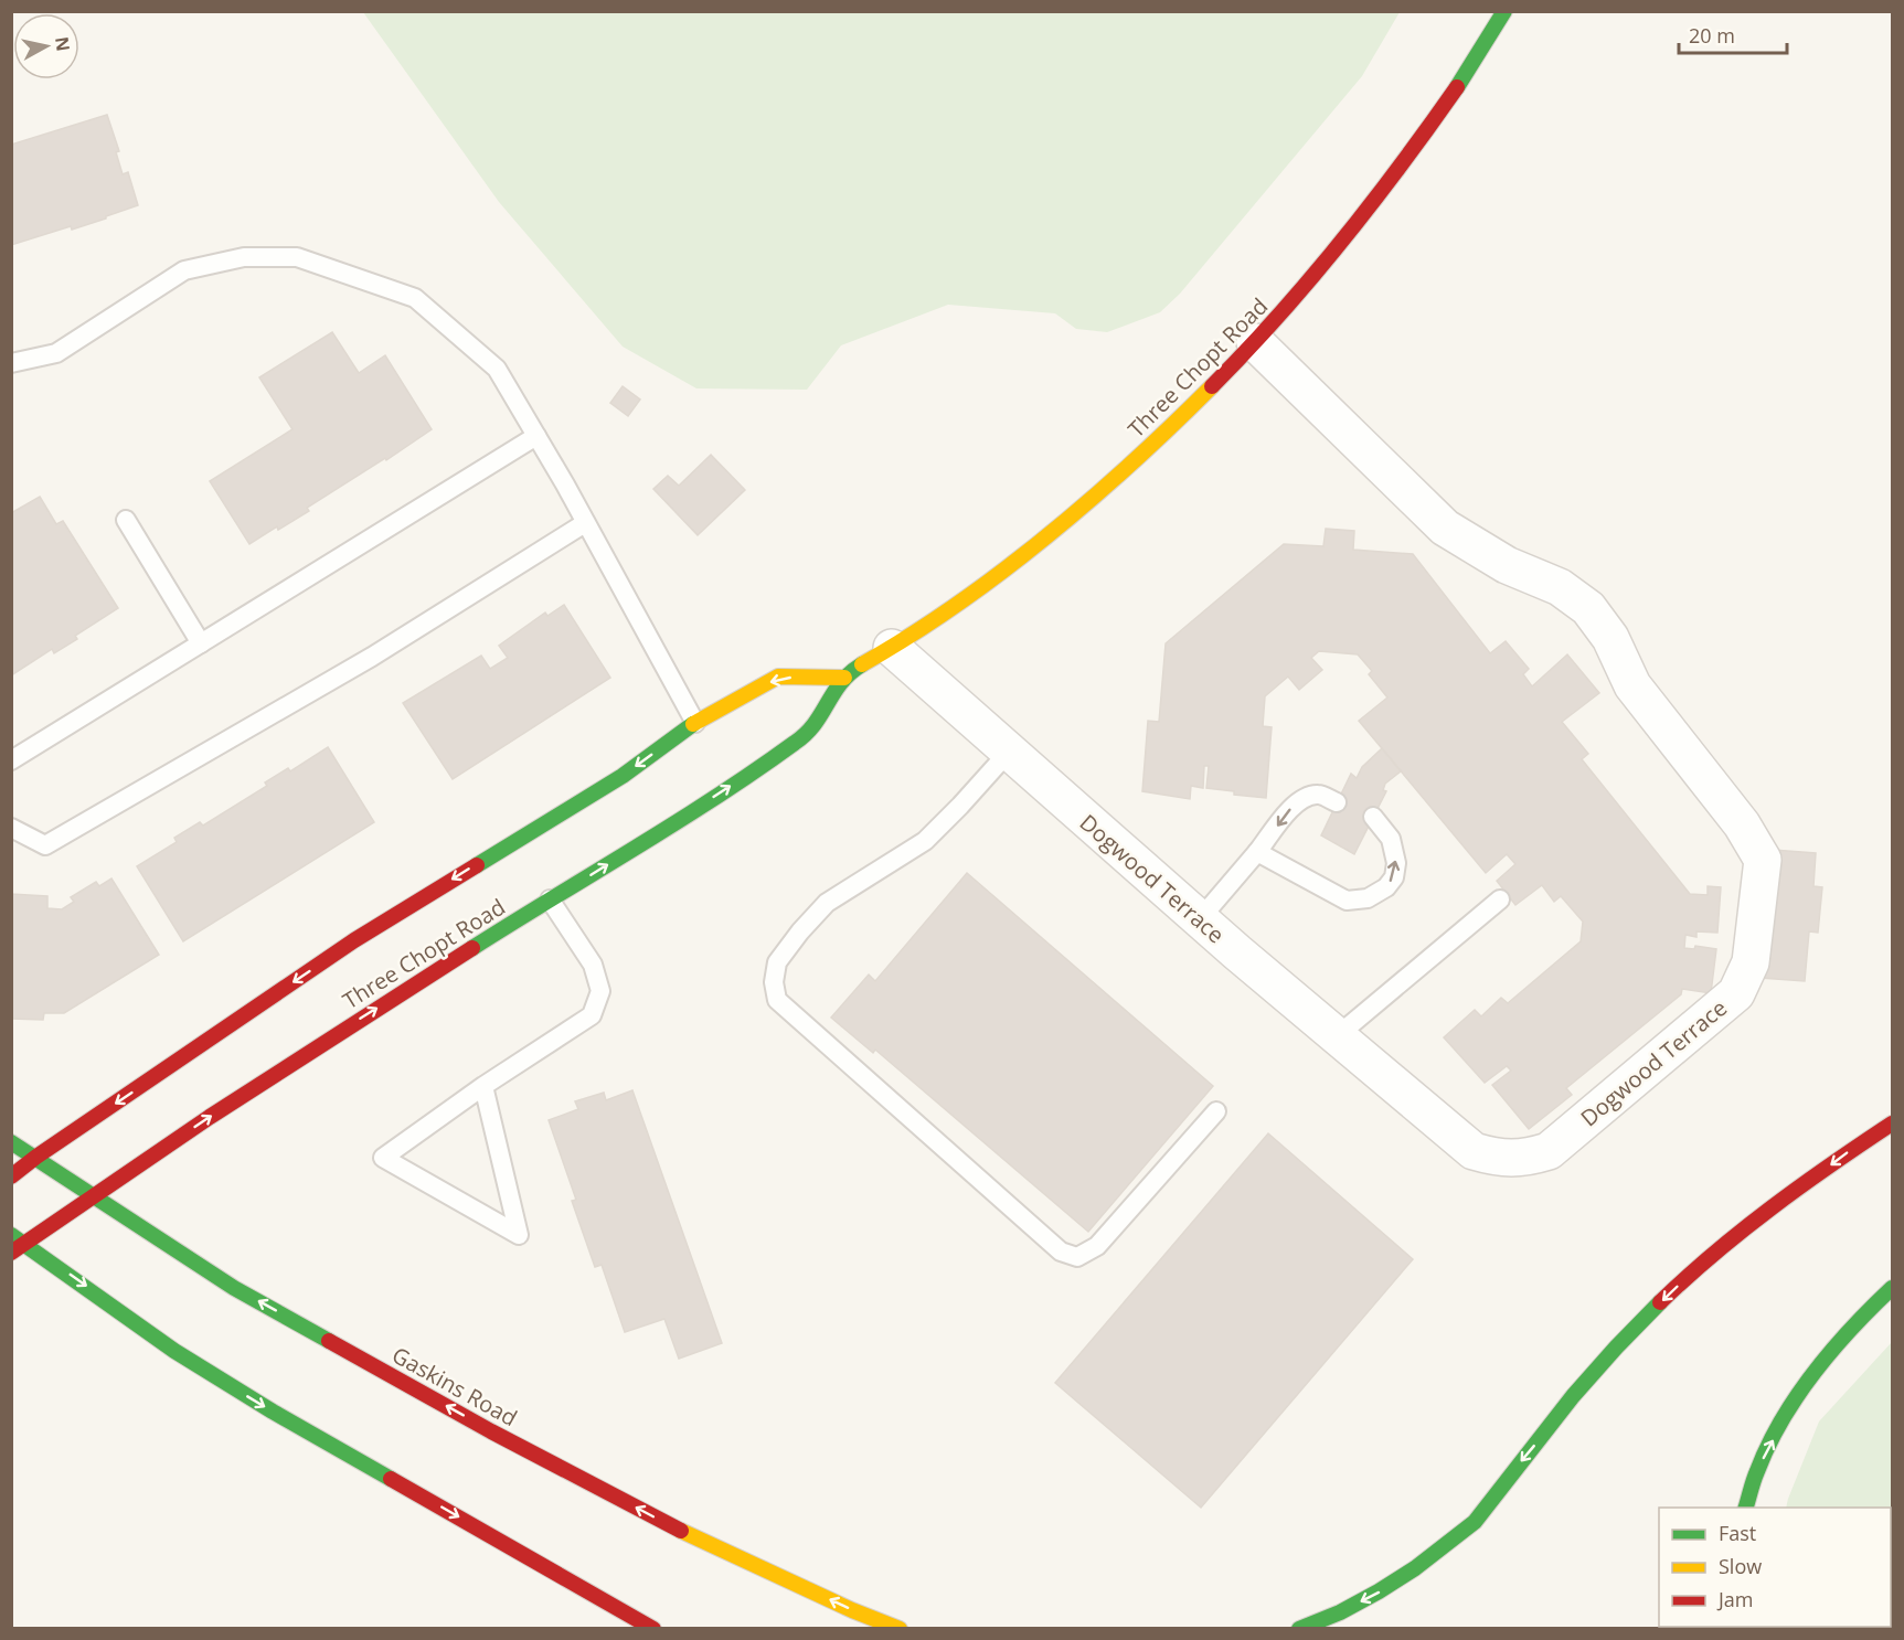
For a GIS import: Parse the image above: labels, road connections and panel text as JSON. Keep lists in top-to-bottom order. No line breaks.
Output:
{"streets":{"main road":["Three Chopt Road","Gaskins Road"],"street":["Dogwood Terrace"]},"crossings":[["Three Chopt Road","Dogwood Terrace"],["Three Chopt Road","Gaskins Road"]],"legend":["Fast","Slow","Jam"],"scale_bar":"20 m","north":"right"}
